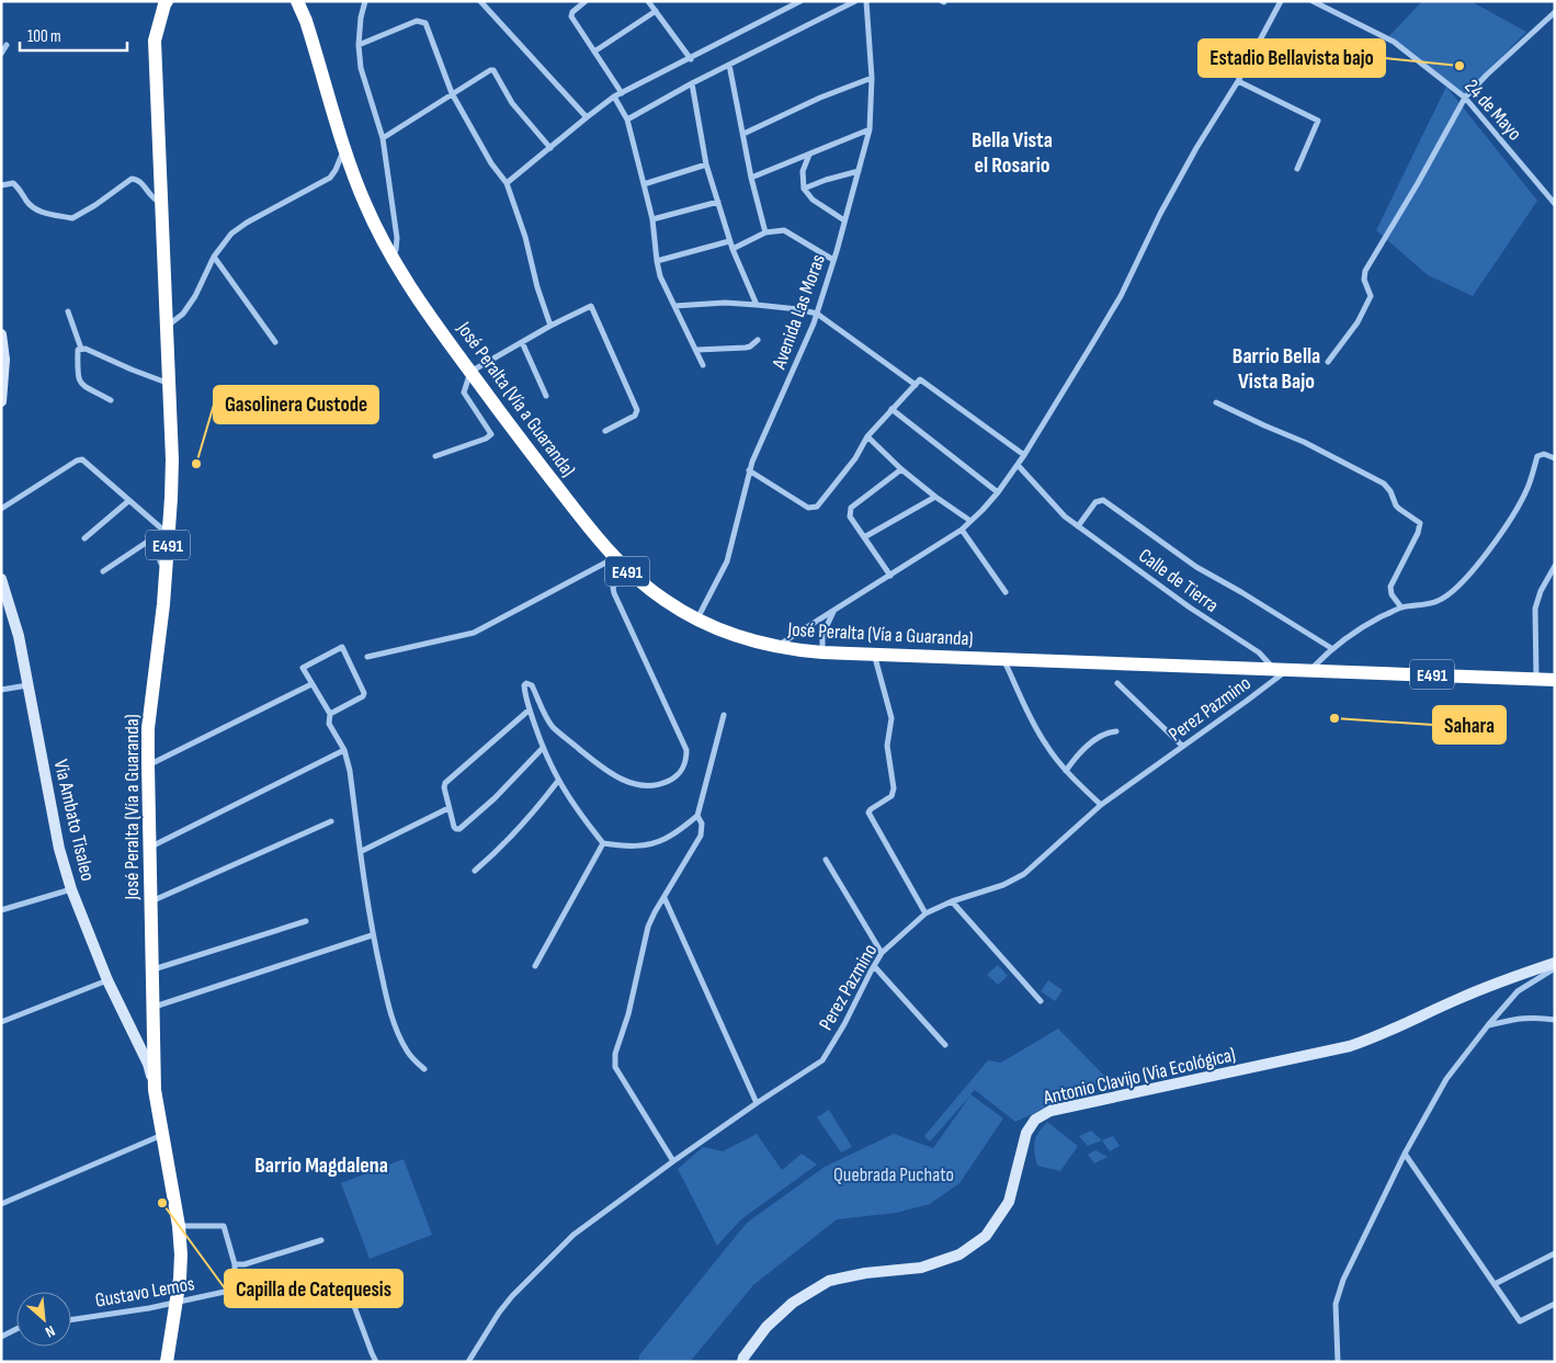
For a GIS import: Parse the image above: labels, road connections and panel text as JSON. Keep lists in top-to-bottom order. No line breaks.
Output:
{"streets":{"highway":["José Peralta (Vía a Guaranda)","E491"],"main road":["Via Ambato Tisaleo","Antonio Clavijo (Via Ecológica)"],"street":["24 de Mayo","Avenida Las Moras","Calle de Tierra","Perez Pazmino","Gustavo Lemos"]},"crossings":[["Avenida Las Moras","José Peralta (Vía a Guaranda)"],["José Peralta (Vía a Guaranda)","Calle de Tierra"],["José Peralta (Vía a Guaranda)","Perez Pazmino"],["José Peralta (Vía a Guaranda)","Via Ambato Tisaleo"],["José Peralta (Vía a Guaranda)","Gustavo Lemos"],["Calle de Tierra","Perez Pazmino"]],"districts":["Bella Vista el Rosario","Barrio Bella Vista Bajo","Barrio Magdalena"],"parks":["Quebrada Puchato"],"places":["Estadio Bellavista bajo","Gasolinera Custode","Sahara","Capilla de Catequesis"],"scale_bar":"100 m","north":"bottom right"}
